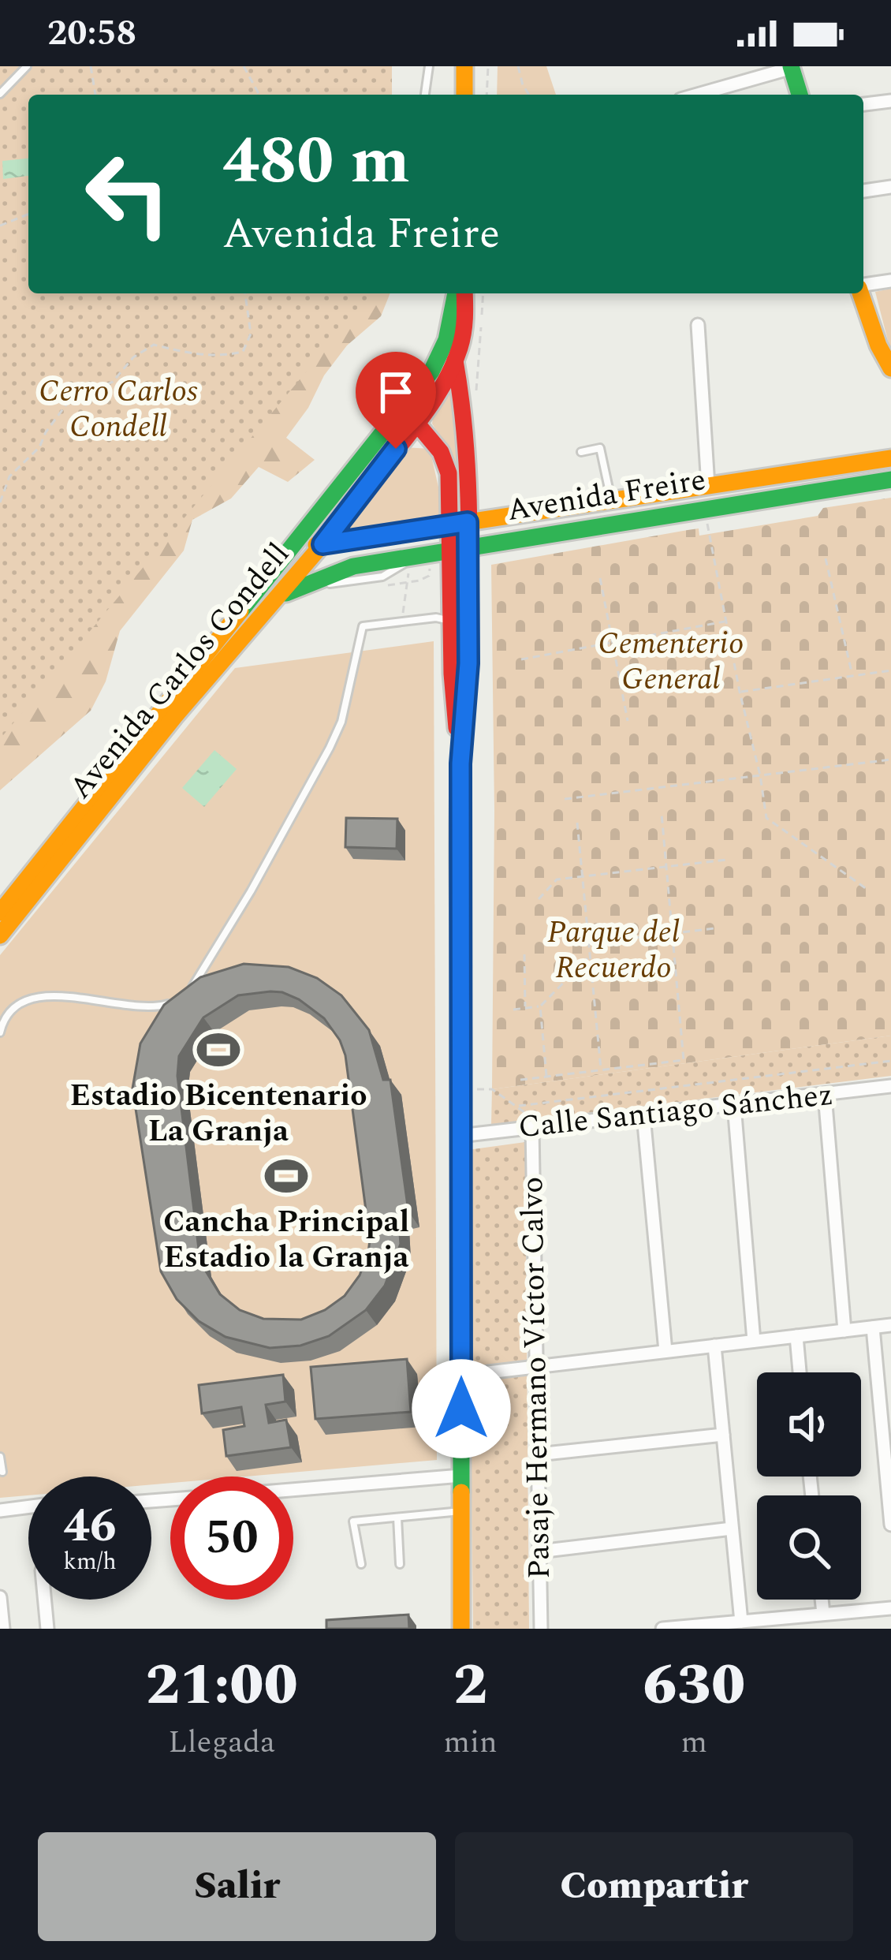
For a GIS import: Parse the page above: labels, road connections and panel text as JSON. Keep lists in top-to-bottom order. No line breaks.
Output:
{"streets":{"main road":["Avenida Freire","Avenida Carlos Condell"],"street":["Calle Santiago Sánchez","Pasaje Hermano Víctor Calvo"]},"crossings":[["Avenida Freire","Avenida Carlos Condell"],["Calle Santiago Sánchez","Pasaje Hermano Víctor Calvo"]],"parks":["Cerro Carlos Condell","Cementerio General","Parque del Recuerdo"],"places":{"sports":["Estadio Bicentenario La Granja","Cancha Principal Estadio la Granja"]},"page":{"status":"20:58","turn":["480 m","Avenida Freire"],"speed":"46 km/h","limit":"50","eta":["21:00","Llegada","2","min","630","m"],"buttons":["Salir","Compartir"]}}
